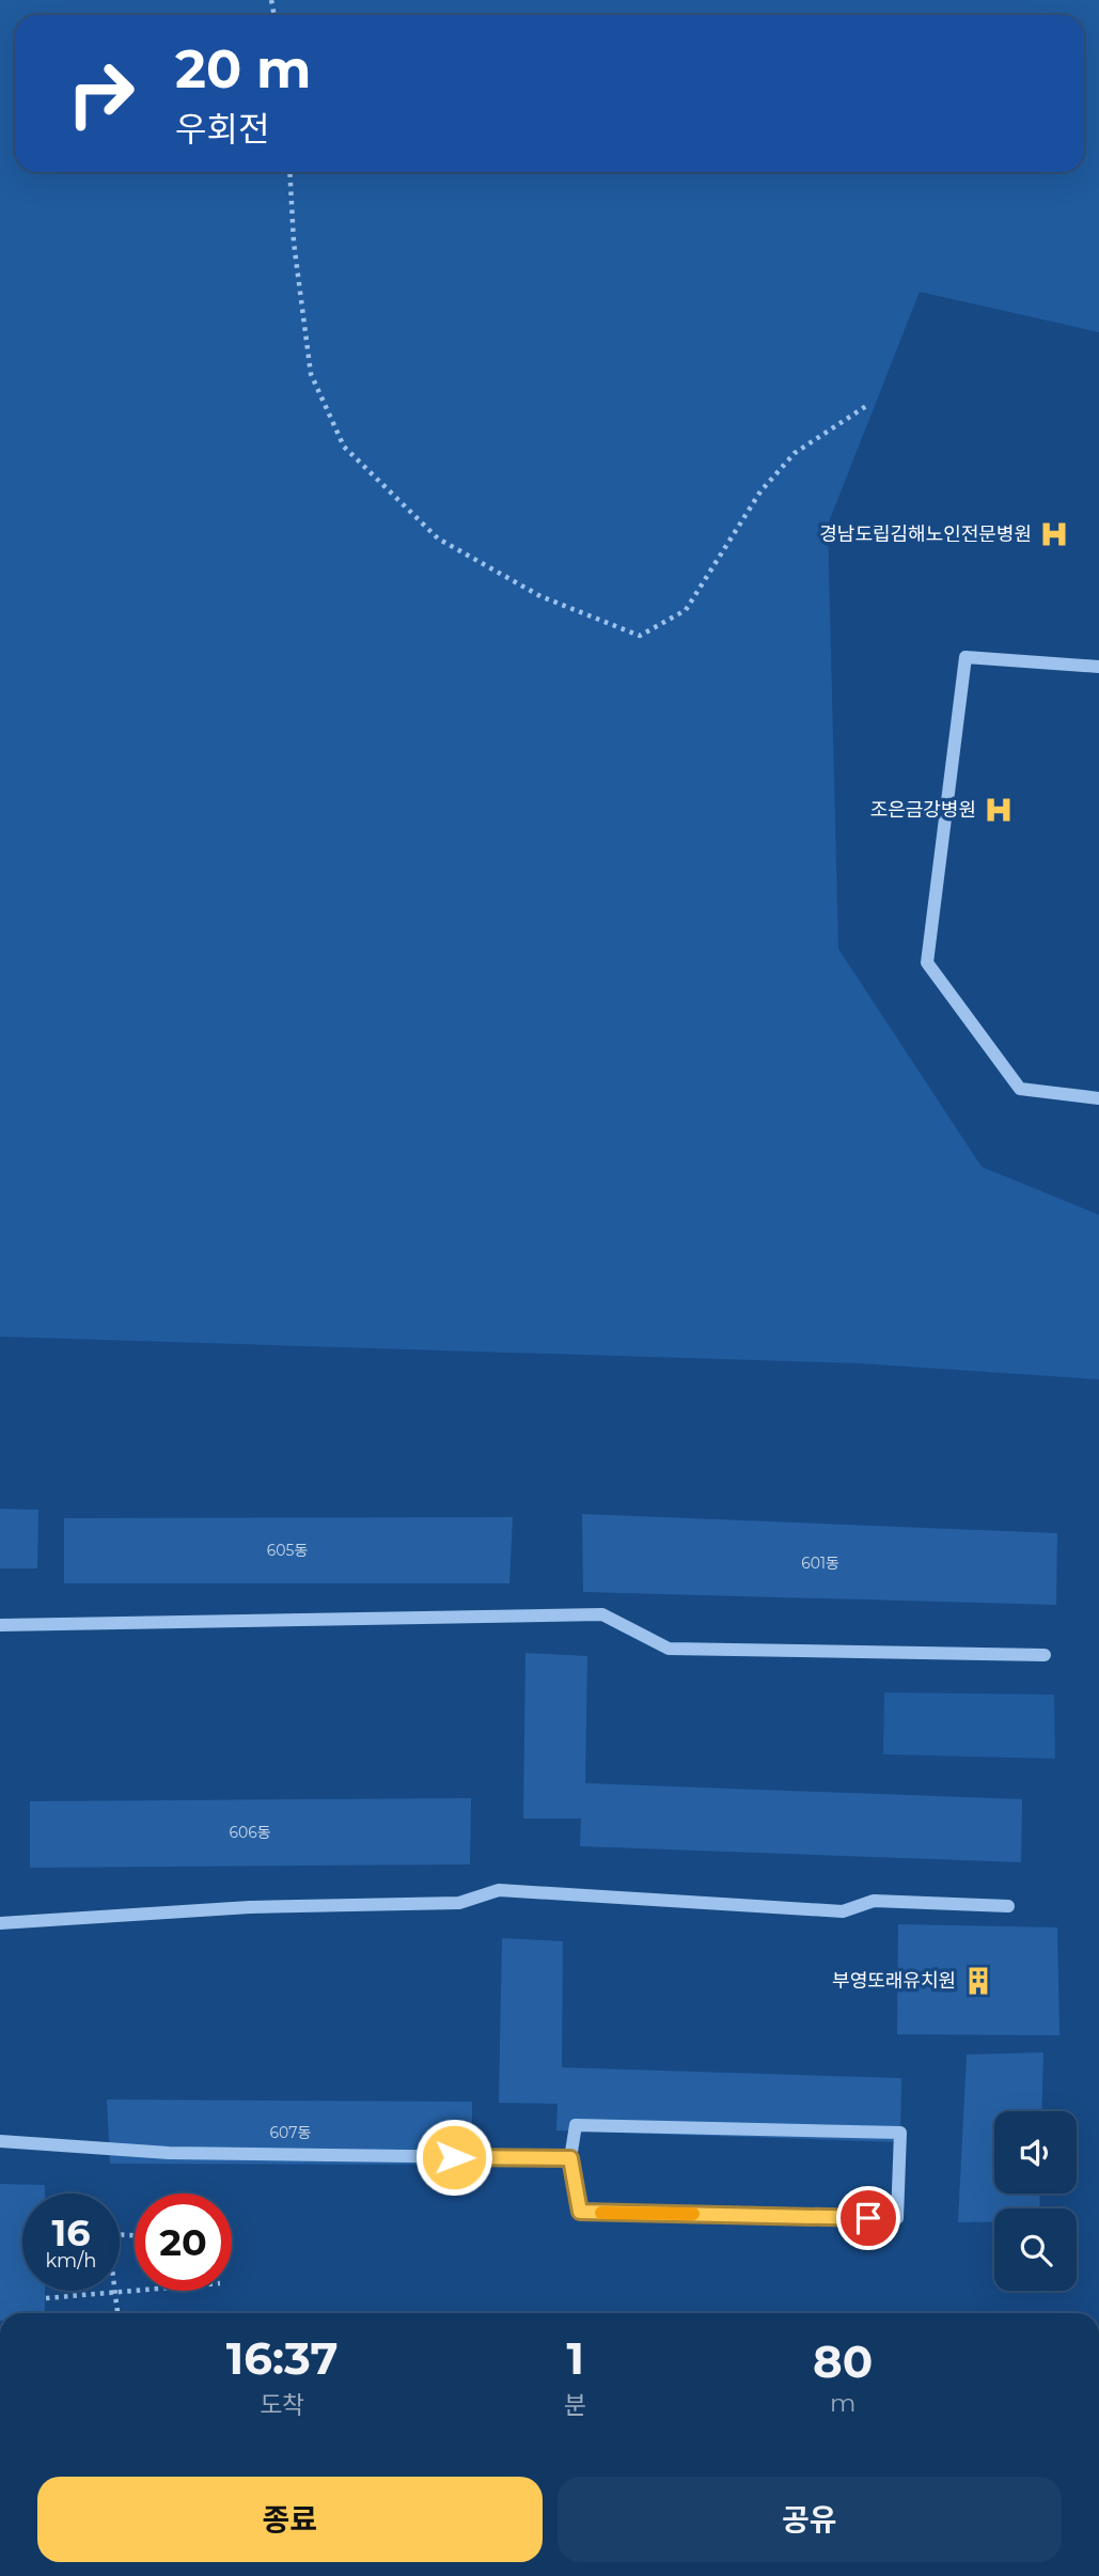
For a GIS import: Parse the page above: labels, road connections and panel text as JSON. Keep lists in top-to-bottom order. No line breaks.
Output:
{"places":{"hospital":["경남도립김해노인전문병원","조은금강병원"],"building":["부영또래유치원"]},"house_numbers":["605동","601동","606동","607동"],"page":{"turn":["20 m","우회전"],"speed":"16 km/h","limit":"20","eta":["16:37","도착","1","분","80","m"],"buttons":["종료","공유"]}}
